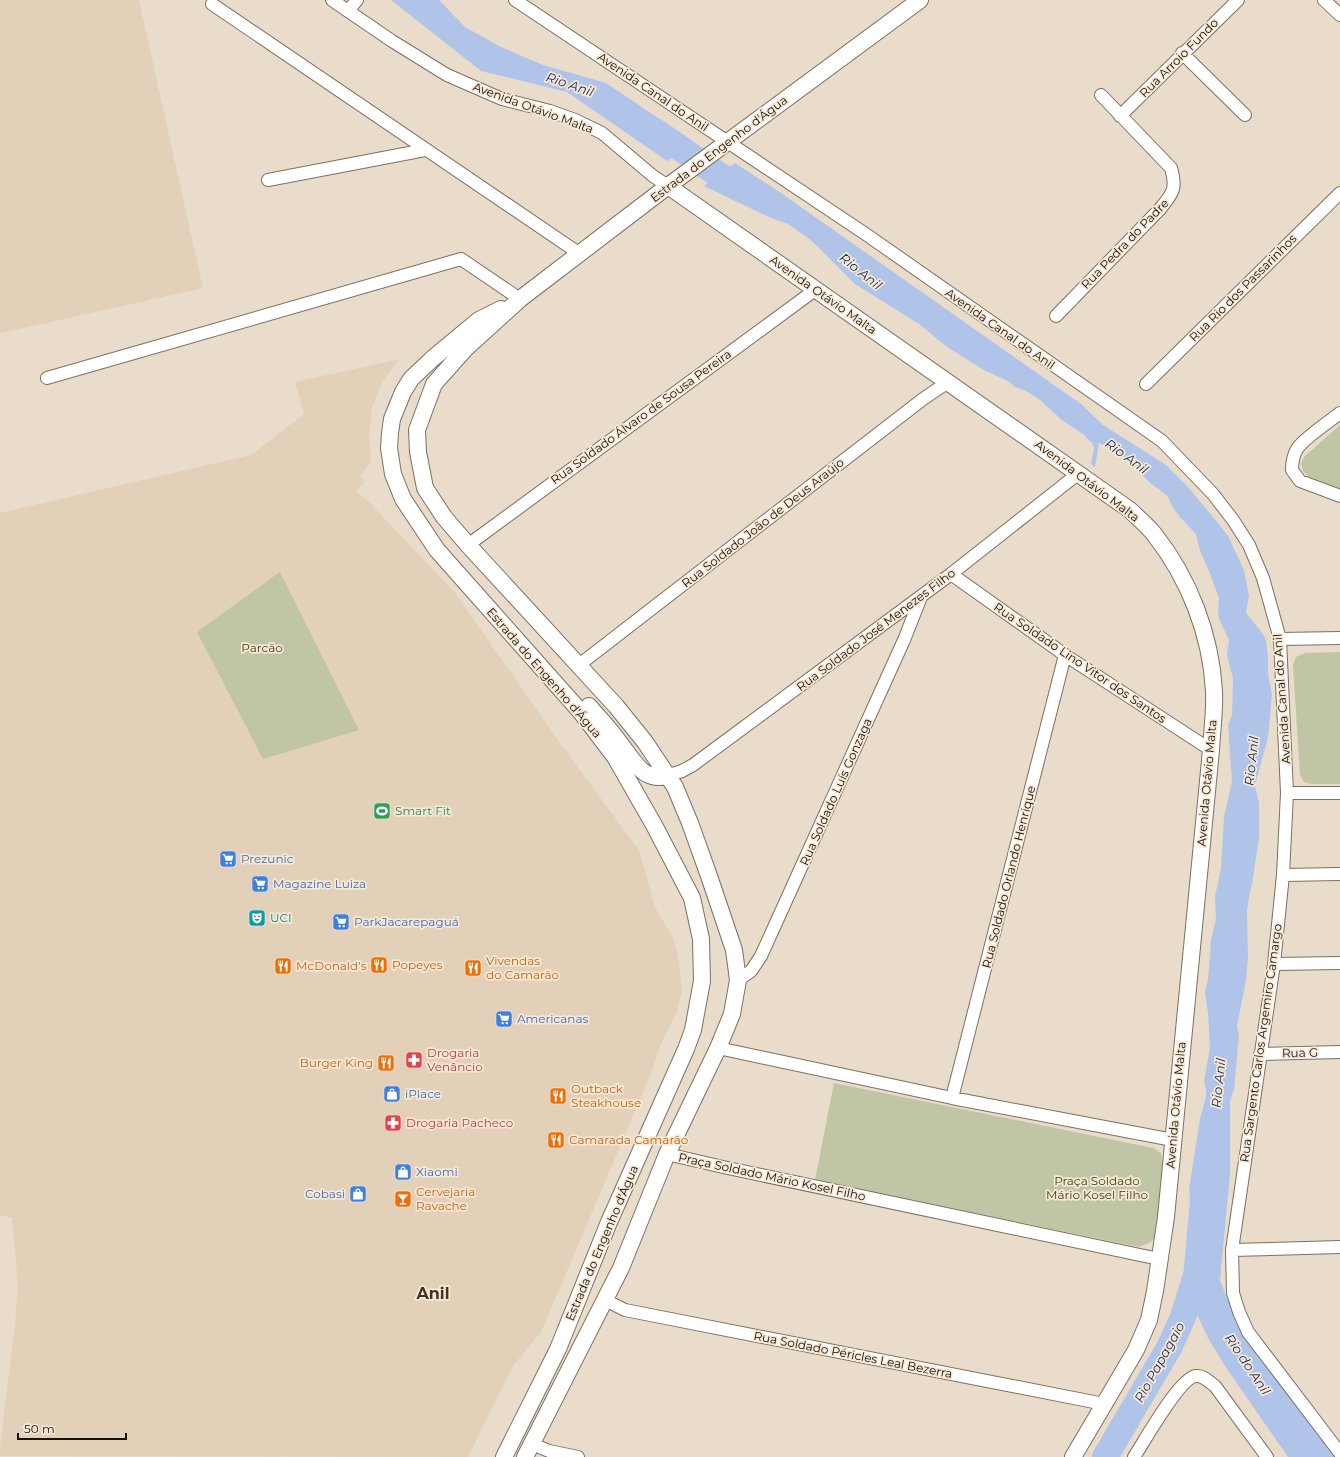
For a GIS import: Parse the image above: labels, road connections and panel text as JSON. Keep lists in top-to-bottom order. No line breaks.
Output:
{"streets":{"street":["Rua Arroio Fundo","Avenida Canal do Anil","Avenida Otávio Malta","Estrada do Engenho d'Água","Rua Pedra do Padre","Rua Rio dos Passarinhos","Rua Soldado Álvaro de Sousa Pereira","Rua Soldado João de Deus Araújo","Rua Soldado José Menezes Filho","Rua Soldado Lino Vitor dos Santos","Rua Soldado Luís Gonzaga","Rua Soldado Orlando Henrique","Rua Sargento Carlos Argemiro Camargo","Rua G","Praça Soldado Mário Kosel Filho","Rua Soldado Péricles Leal Bezerra"]},"crossings":[["Rua Arroio Fundo","Rua Pedra do Padre"],["Avenida Canal do Anil","Estrada do Engenho d'Água"],["Avenida Canal do Anil","Rua Sargento Carlos Argemiro Camargo"],["Avenida Otávio Malta","Estrada do Engenho d'Água"],["Avenida Otávio Malta","Rua Soldado Álvaro de Sousa Pereira"],["Avenida Otávio Malta","Rua Soldado João de Deus Araújo"],["Avenida Otávio Malta","Rua Soldado José Menezes Filho"],["Avenida Otávio Malta","Rua Soldado Lino Vitor dos Santos"],["Avenida Otávio Malta","Praça Soldado Mário Kosel Filho"],["Avenida Otávio Malta","Rua Soldado Péricles Leal Bezerra"],["Estrada do Engenho d'Água","Rua Soldado Álvaro de Sousa Pereira"],["Estrada do Engenho d'Água","Rua Soldado João de Deus Araújo"],["Estrada do Engenho d'Água","Rua Soldado José Menezes Filho"],["Estrada do Engenho d'Água","Rua Soldado Luís Gonzaga"],["Estrada do Engenho d'Água","Praça Soldado Mário Kosel Filho"],["Estrada do Engenho d'Água","Rua Soldado Péricles Leal Bezerra"],["Rua Soldado José Menezes Filho","Rua Soldado Lino Vitor dos Santos"],["Rua Soldado José Menezes Filho","Rua Soldado Luís Gonzaga"],["Rua Soldado Lino Vitor dos Santos","Rua Soldado Orlando Henrique"],["Rua Sargento Carlos Argemiro Camargo","Rua G"]],"districts":["Anil"],"water":["Rio Anil","Rio Papagaio","Rio do Anil"],"parks":["Parcão","Praça Soldado Mário Kosel Filho"],"places":{"sports":["Smart Fit"],"supermarket":["Prezunic","Magazine Luiza","ParkJacarepaguá","Americanas"],"theatre":["UCI"],"restaurant":["Popeyes","McDonald's","Vivendas do Camarão","Burger King","Outback Steakhouse","Camarada Camarão"],"pharmacy":["Drogaria Venâncio","Drogaria Pacheco"],"shop":["iPlace","Xiaomi","Cobasi"],"bar":["Cervejaria Ravache"]},"scale_bar":"50 m"}
